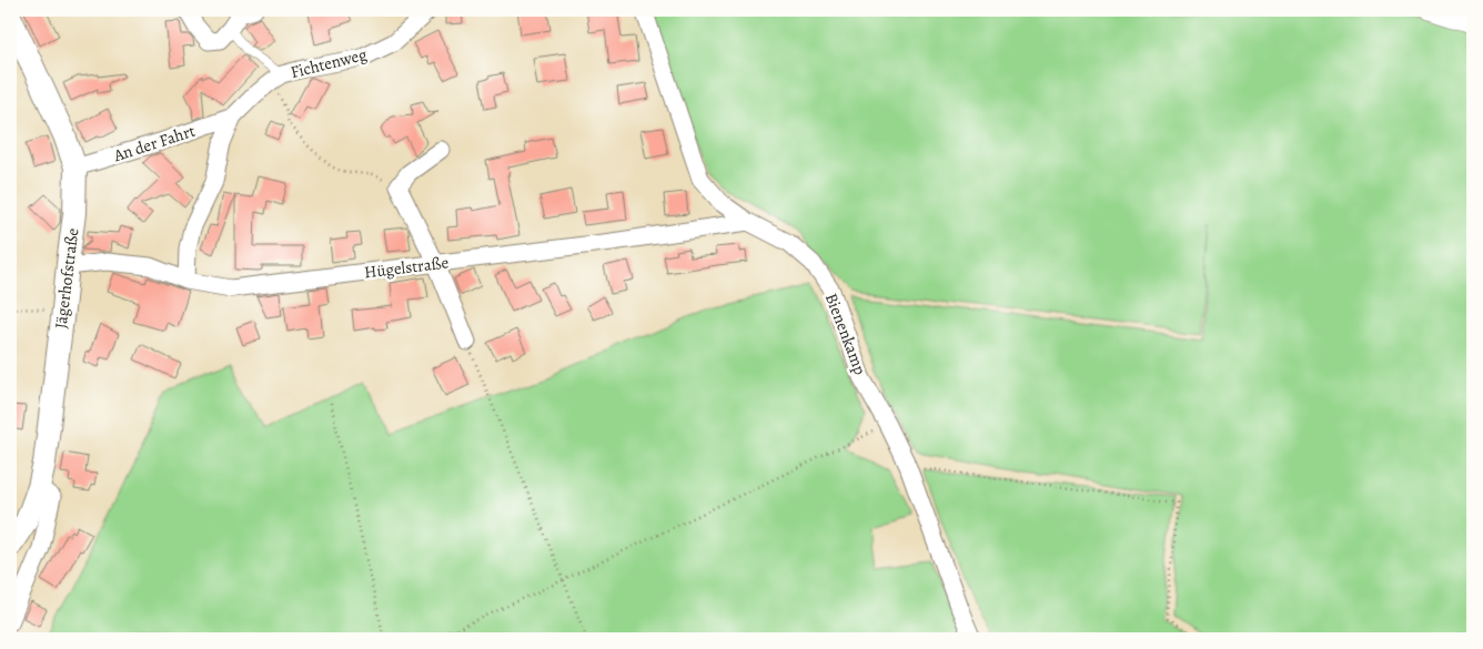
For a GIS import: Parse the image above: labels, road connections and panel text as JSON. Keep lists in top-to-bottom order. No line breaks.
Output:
{"streets":{"main road":["Jägerhofstraße"],"street":["Fichtenweg","An der Fahrt","Hügelstraße","Bienenkamp"]},"crossings":[["Fichtenweg","An der Fahrt"],["Fichtenweg","Hügelstraße"],["An der Fahrt","Jägerhofstraße"],["Hügelstraße","Jägerhofstraße"],["Hügelstraße","Bienenkamp"]]}
